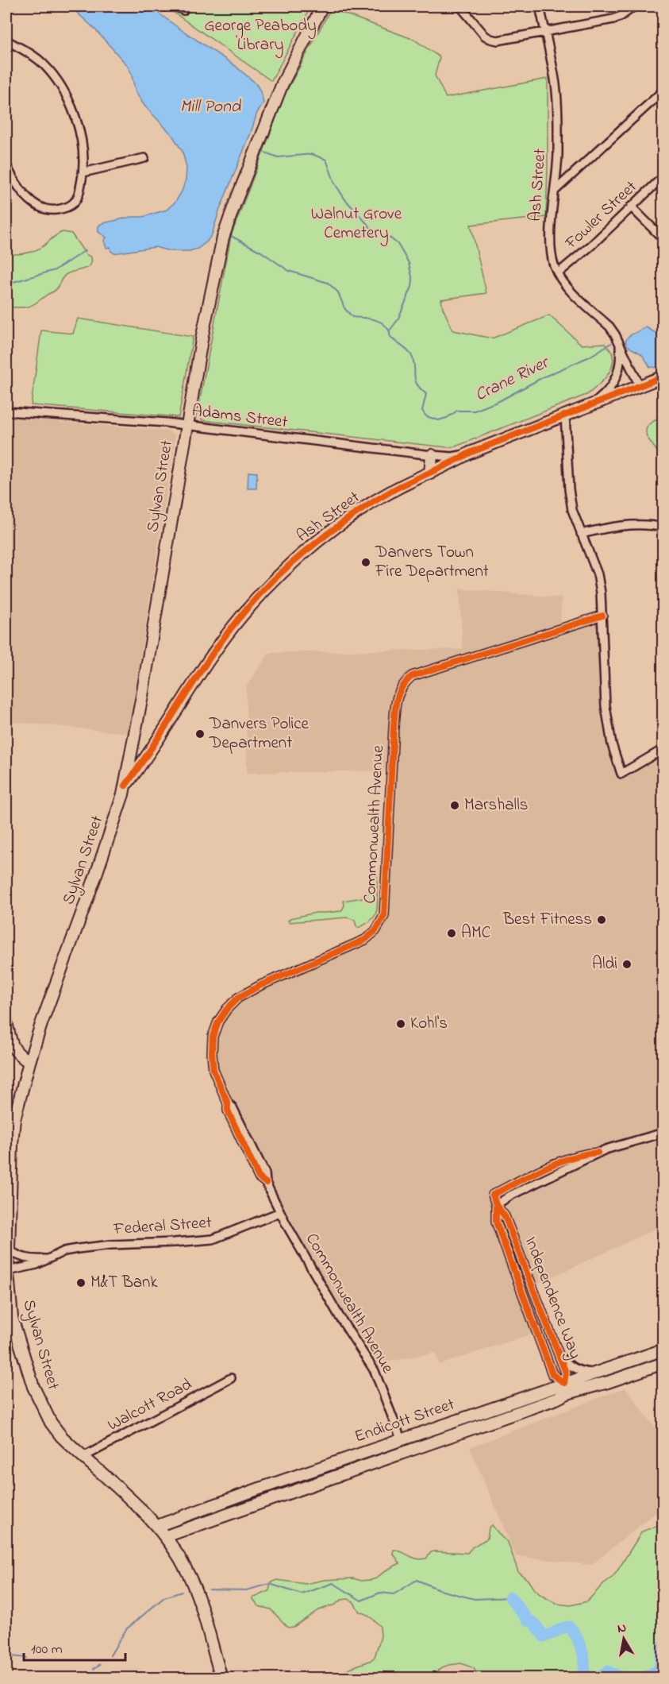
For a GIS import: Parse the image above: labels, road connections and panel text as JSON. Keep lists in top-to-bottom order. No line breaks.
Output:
{"streets":{"main road":["Ash Street","Sylvan Street","Endicott Street"],"street":["Fowler Street","Adams Street","Commonwealth Avenue","Federal Street","Independence Way","Walcott Road"]},"crossings":[["Ash Street","Fowler Street"],["Ash Street","Adams Street"],["Ash Street","Sylvan Street"],["Adams Street","Sylvan Street"],["Sylvan Street","Federal Street"],["Sylvan Street","Walcott Road"],["Sylvan Street","Endicott Street"],["Commonwealth Avenue","Federal Street"],["Commonwealth Avenue","Endicott Street"],["Independence Way","Endicott Street"]],"water":["Mill Pond","Crane River"],"parks":["George Peabody Library","Walnut Grove Cemetery"],"places":["Danvers Town Fire Department","Danvers Police Department","Marshalls","Best Fitness","AMC","Aldi","Kohl's","M&T Bank"],"scale_bar":"100 m","north":"top"}
